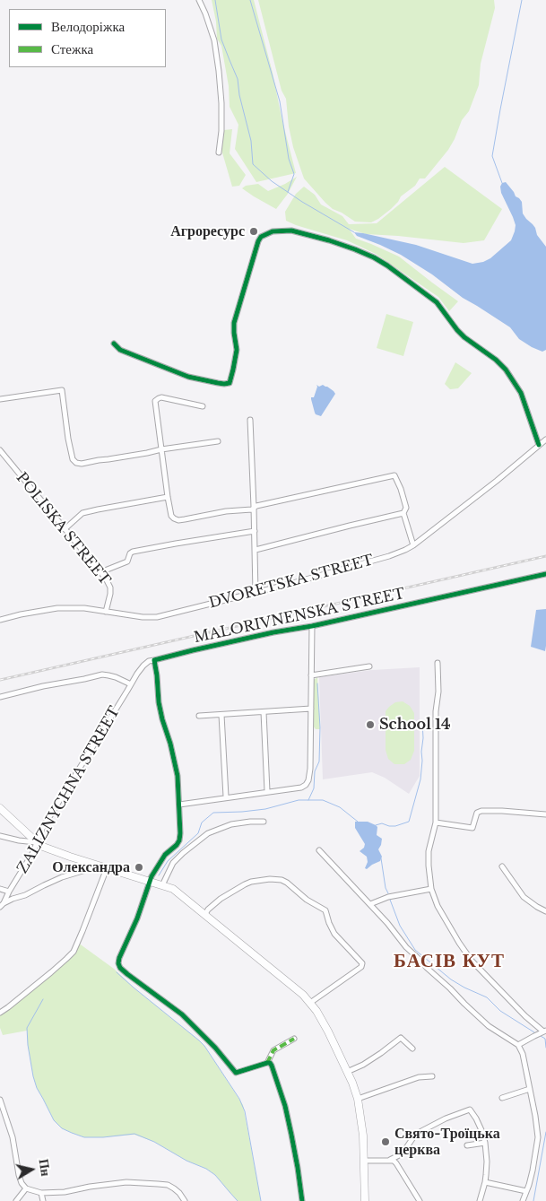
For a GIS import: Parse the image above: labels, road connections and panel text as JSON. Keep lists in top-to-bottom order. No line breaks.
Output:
{"streets":{"street":["POLISKA STREET","DVORETSKA STREET","MALORIVNENSKA STREET","ZALIZNYCHNA STREET"]},"crossings":[["POLISKA STREET","DVORETSKA STREET"],["MALORIVNENSKA STREET","ZALIZNYCHNA STREET"]],"districts":["БАСІВ КУТ"],"places":["Агроресурс","School 14","Олександра","Свято-Троїцька церква"],"legend":["Велодоріжка","Стежка"],"north":"right"}
